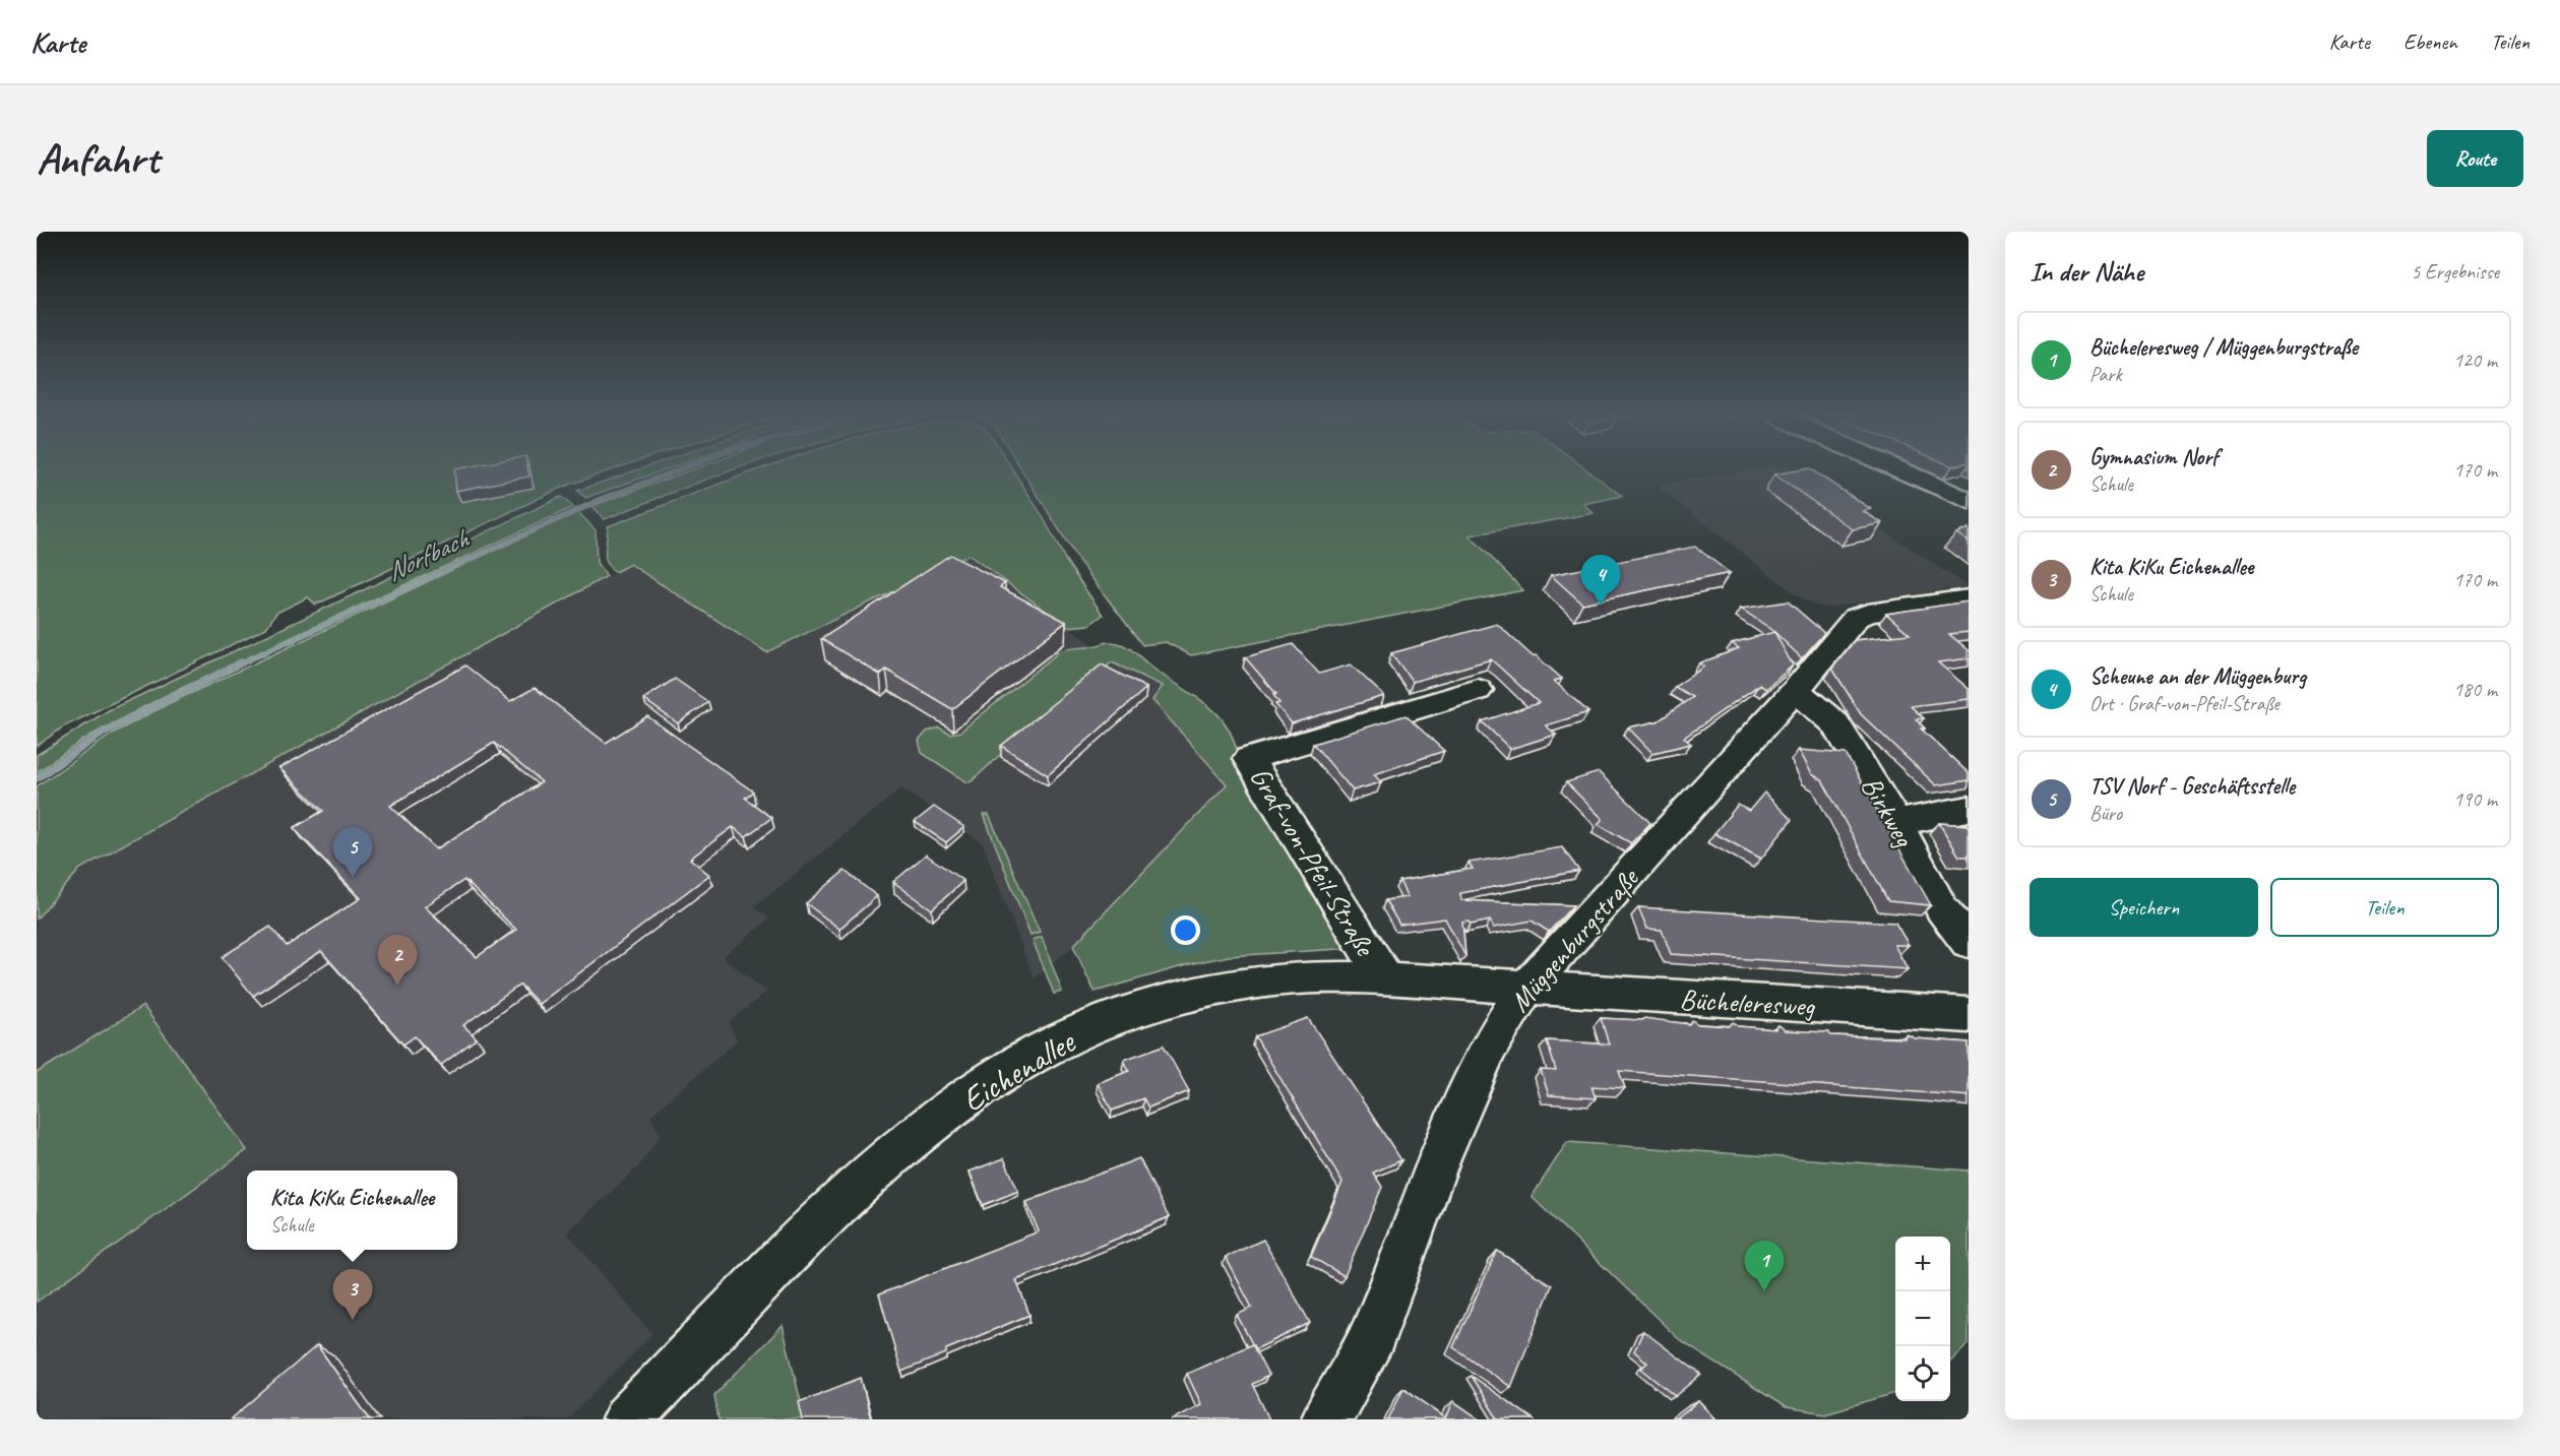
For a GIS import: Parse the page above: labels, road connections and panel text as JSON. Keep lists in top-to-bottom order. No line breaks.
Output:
{"streets":{"street":["Birkweg","Graf-von-Pfeil-Straße","Müggenburgstraße","Bücheleresweg","Eichenallee"]},"crossings":[["Birkweg","Müggenburgstraße"],["Graf-von-Pfeil-Straße","Eichenallee"],["Müggenburgstraße","Bücheleresweg"],["Müggenburgstraße","Eichenallee"],["Bücheleresweg","Eichenallee"]],"water":["Norfbach"],"page":{"header":"Karte","nav":["Karte","Ebenen","Teilen"],"buttons":["Route",["Speichern","Teilen"]],"title":"Anfahrt","heading":["In der Nähe","5 Ergebnisse"],"list":[{"mark":"1","name":"Bücheleresweg / Müggenburgstraße","note":"Park","value":"120 m"},{"mark":"2","name":"Gymnasium Norf","note":"Schule","value":"170 m"},{"mark":"3","name":"Kita KiKu Eichenallee","note":"Schule","value":"170 m"},{"mark":"4","name":"Scheune an der Müggenburg","note":"Ort · Graf-von-Pfeil-Straße","value":"180 m"},{"mark":"5","name":"TSV Norf - Geschäftsstelle","note":"Büro","value":"190 m"}],"pins":["4","5","2","1","3"],"popup":["Kita KiKu Eichenallee","Schule"],"map_buttons":["+","−"]}}
